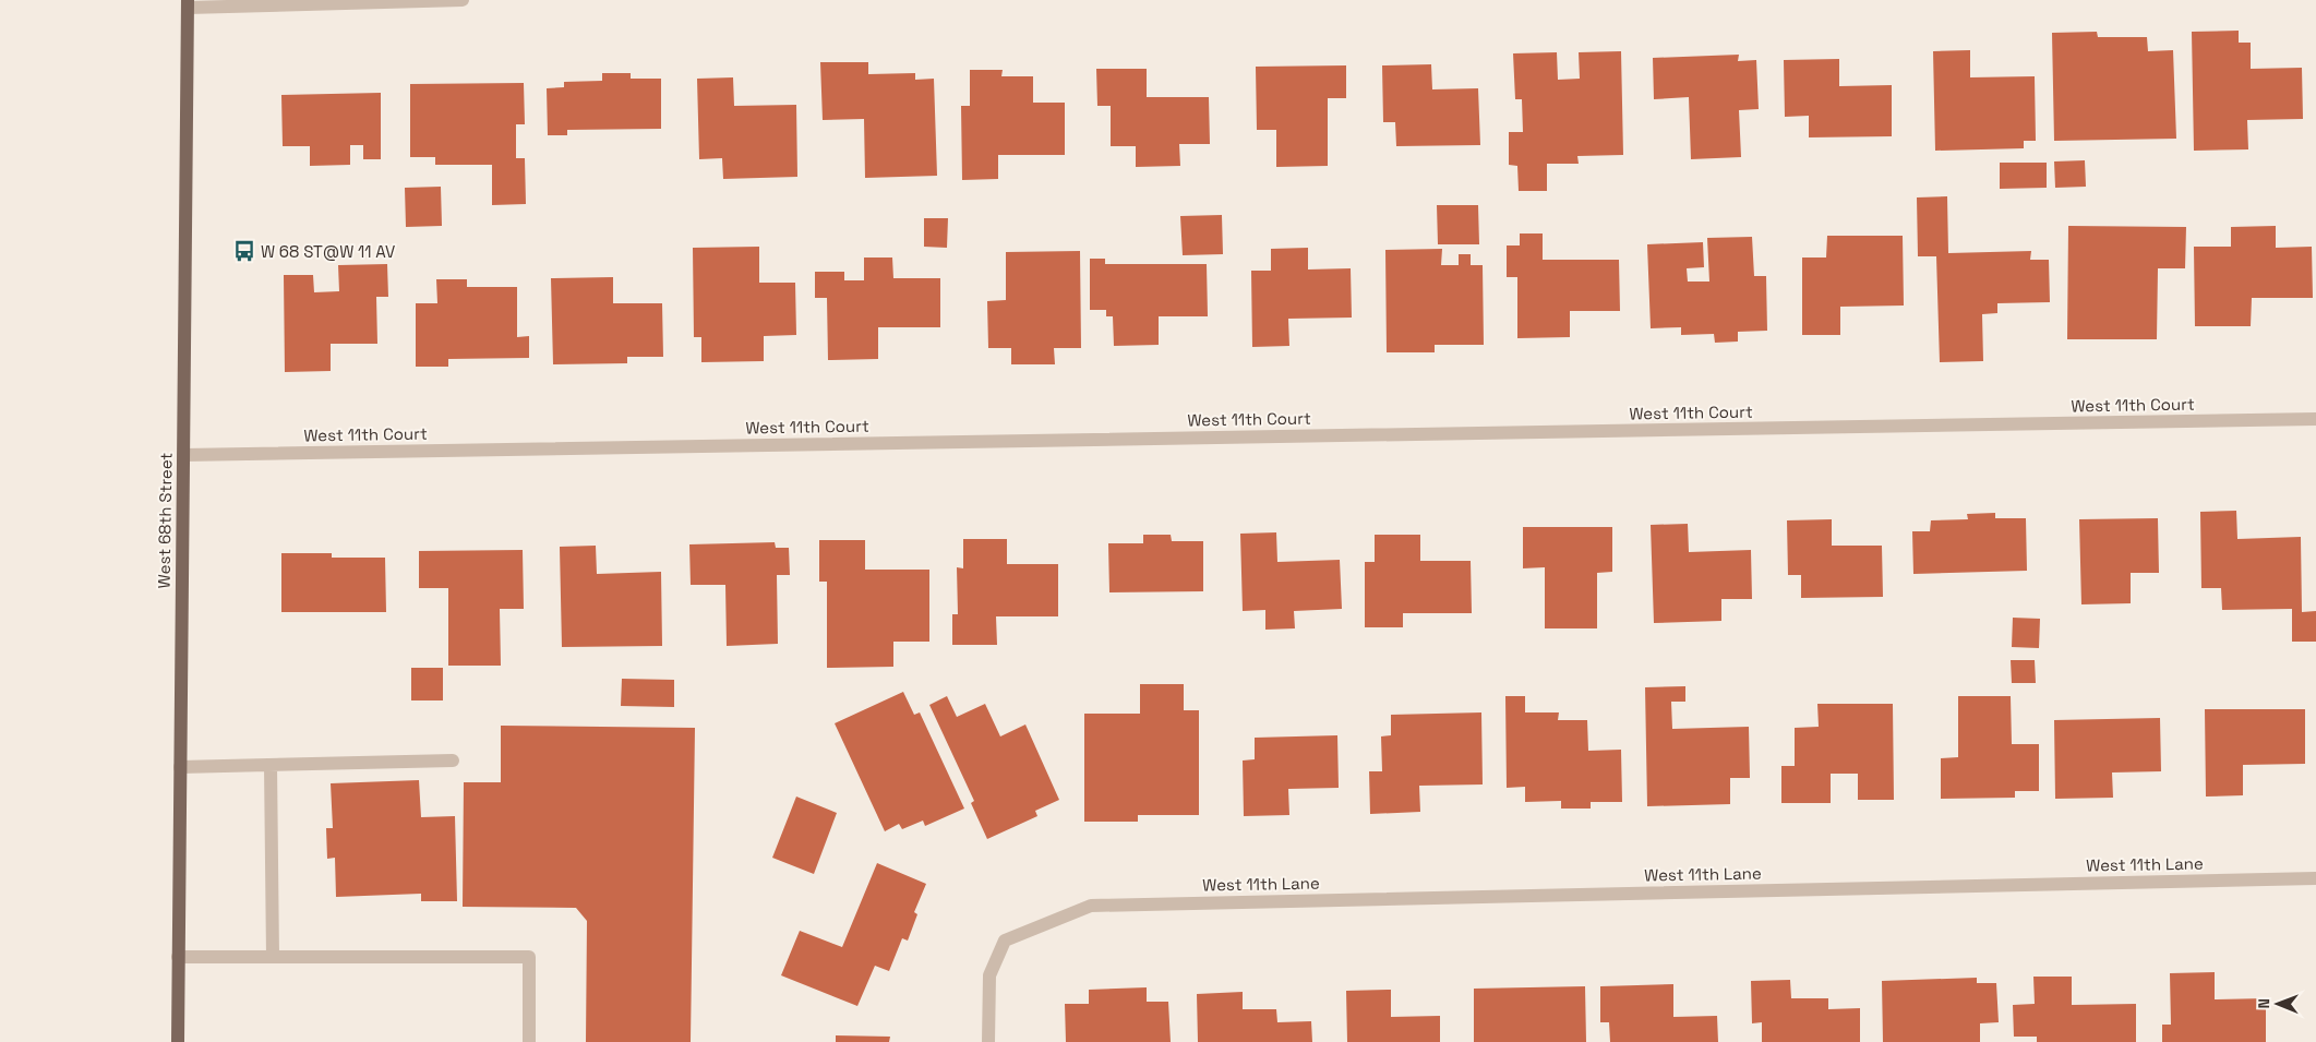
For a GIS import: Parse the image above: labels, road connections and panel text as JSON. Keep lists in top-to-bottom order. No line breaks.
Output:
{"streets":{"main road":["West 68th Street"],"street":["West 11th Court","West 11th Lane"]},"crossings":[["West 11th Court","West 68th Street"]],"places":{"bus stop":["W 68 ST@W 11 AV"]},"north":"left"}
